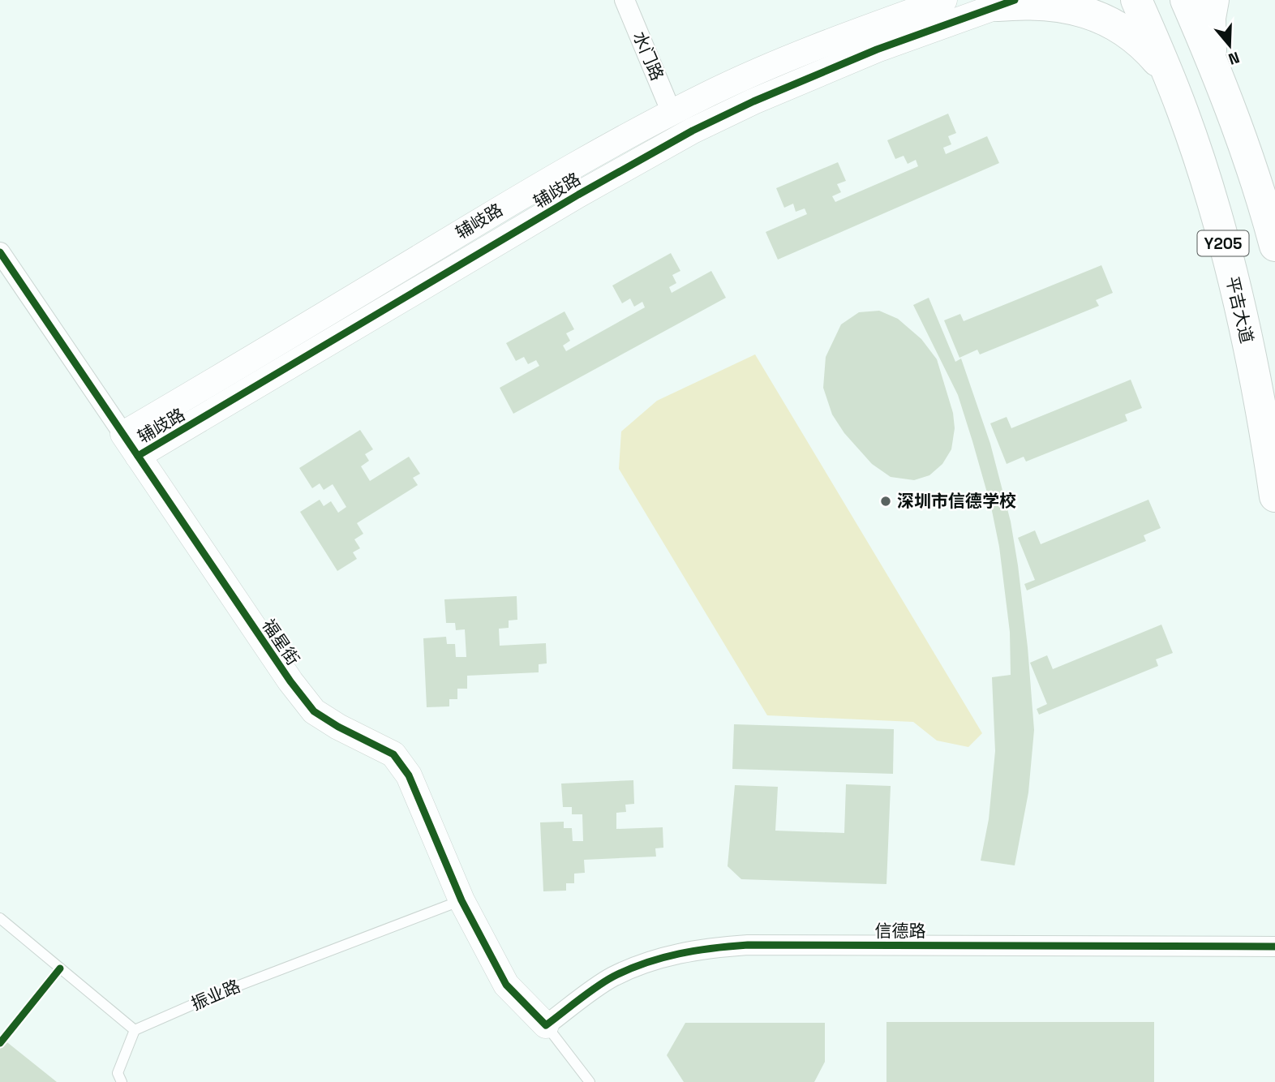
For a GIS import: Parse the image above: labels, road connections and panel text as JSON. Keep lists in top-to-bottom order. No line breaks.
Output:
{"streets":{"main road":["Y205","平吉大道"],"street":["水门路","辅歧路","辅岐路","福星街","信德路"],"lane":["振业路"]},"crossings":[["水门路","辅岐路"],["辅歧路","福星街"],["辅岐路","福星街"],["福星街","信德路"],["福星街","振业路"]],"places":["深圳市信德学校"],"north":"bottom"}
